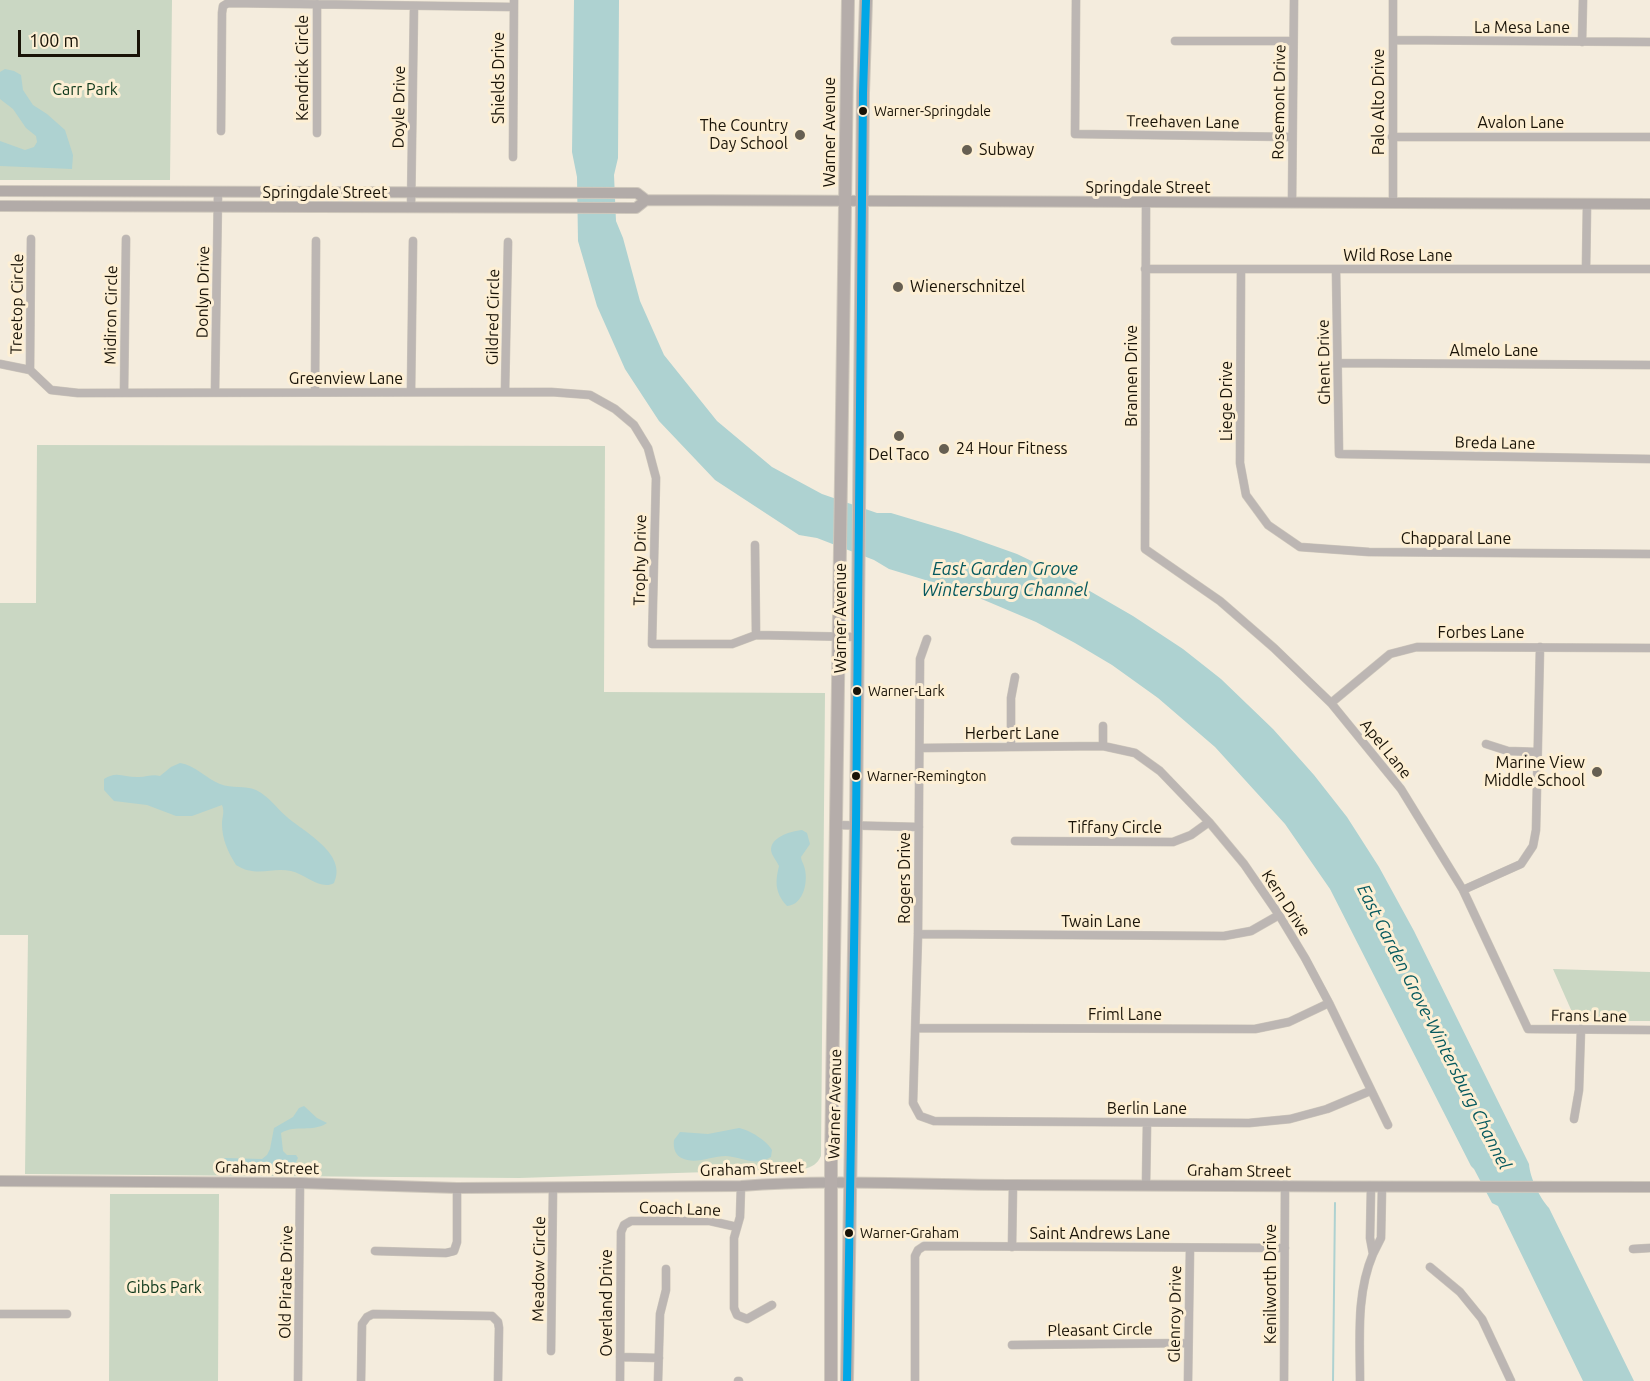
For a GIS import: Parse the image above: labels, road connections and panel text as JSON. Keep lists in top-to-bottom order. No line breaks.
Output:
{"streets":{"main road":["Warner Avenue"],"street":["La Mesa Lane","Kendrick Circle","Shields Drive","Rosemont Drive","Palo Alto Drive","Doyle Drive","Treehaven Lane","Avalon Lane","Springdale Street","Wild Rose Lane","Donlyn Drive","Treetop Circle","Midiron Circle","Gildred Circle","Almelo Lane","Ghent Drive","Brannen Drive","Greenview Lane","Liege Drive","Breda Lane","Chapparal Lane","Trophy Drive","Forbes Lane","Herbert Lane","Apel Lane","Tiffany Circle","Rogers Drive","Kern Drive","Twain Lane","Friml Lane","Frans Lane","Berlin Lane","Graham Street","Coach Lane","Saint Andrews Lane","Meadow Circle","Old Pirate Drive","Kenilworth Drive","Overland Drive","Glenroy Drive","Pleasant Circle"]},"crossings":[["La Mesa Lane","Palo Alto Drive"],["Rosemont Drive","Treehaven Lane"],["Rosemont Drive","Springdale Street"],["Palo Alto Drive","Avalon Lane"],["Palo Alto Drive","Springdale Street"],["Doyle Drive","Springdale Street"],["Warner Avenue","Springdale Street"],["Warner Avenue","Graham Street"],["Springdale Street","Donlyn Drive"],["Springdale Street","Brannen Drive"],["Wild Rose Lane","Ghent Drive"],["Wild Rose Lane","Brannen Drive"],["Wild Rose Lane","Liege Drive"],["Donlyn Drive","Greenview Lane"],["Treetop Circle","Greenview Lane"],["Midiron Circle","Greenview Lane"],["Gildred Circle","Greenview Lane"],["Almelo Lane","Ghent Drive"],["Ghent Drive","Breda Lane"],["Brannen Drive","Apel Lane"],["Greenview Lane","Trophy Drive"],["Liege Drive","Chapparal Lane"],["Forbes Lane","Apel Lane"],["Herbert Lane","Rogers Drive"],["Herbert Lane","Kern Drive"],["Apel Lane","Frans Lane"],["Tiffany Circle","Kern Drive"],["Rogers Drive","Twain Lane"],["Rogers Drive","Friml Lane"],["Rogers Drive","Berlin Lane"],["Kern Drive","Twain Lane"],["Kern Drive","Friml Lane"],["Kern Drive","Berlin Lane"],["Graham Street","Meadow Circle"],["Graham Street","Old Pirate Drive"],["Graham Street","Kenilworth Drive"],["Coach Lane","Overland Drive"],["Saint Andrews Lane","Kenilworth Drive"],["Saint Andrews Lane","Glenroy Drive"],["Glenroy Drive","Pleasant Circle"]],"water":["East Garden Grove Wintersburg Channel","East Garden Grove-Wintersburg Channel"],"parks":["Carr Park","Gibbs Park"],"places":["Warner-Springdale","The Country Day School","Subway","Wienerschnitzel","Del Taco","24 Hour Fitness","Warner-Lark","Marine View Middle School","Warner-Remington","Warner-Graham"],"scale_bar":"100 m"}
